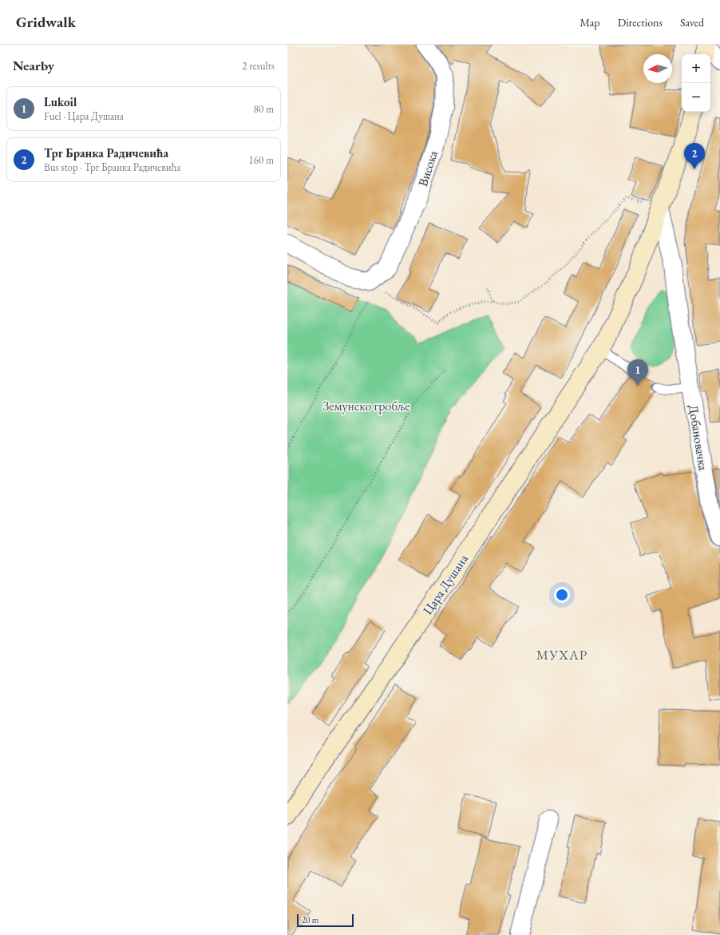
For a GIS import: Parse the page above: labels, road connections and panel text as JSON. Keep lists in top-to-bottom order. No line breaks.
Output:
{"streets":{"main road":["Цара Душана"],"street":["Висока","Добановачка"]},"crossings":[["Добановачка","Цара Душана"]],"districts":["МУХАР"],"parks":["Земунско гробље"],"scale_bar":"20 m","north":"left","page":{"header":"Gridwalk","nav":["Map","Directions","Saved"],"heading":["Nearby","2 results"],"map_buttons":["+","−"],"list":[{"mark":"1","name":"Lukoil","note":"Fuel · Цара Душана","value":"80 m"},{"mark":"2","name":"Трг Бранка Радичевића","note":"Bus stop · Трг Бранка Радичевића","value":"160 m"}],"pins":["2","1"],"scale":"20 m"}}
